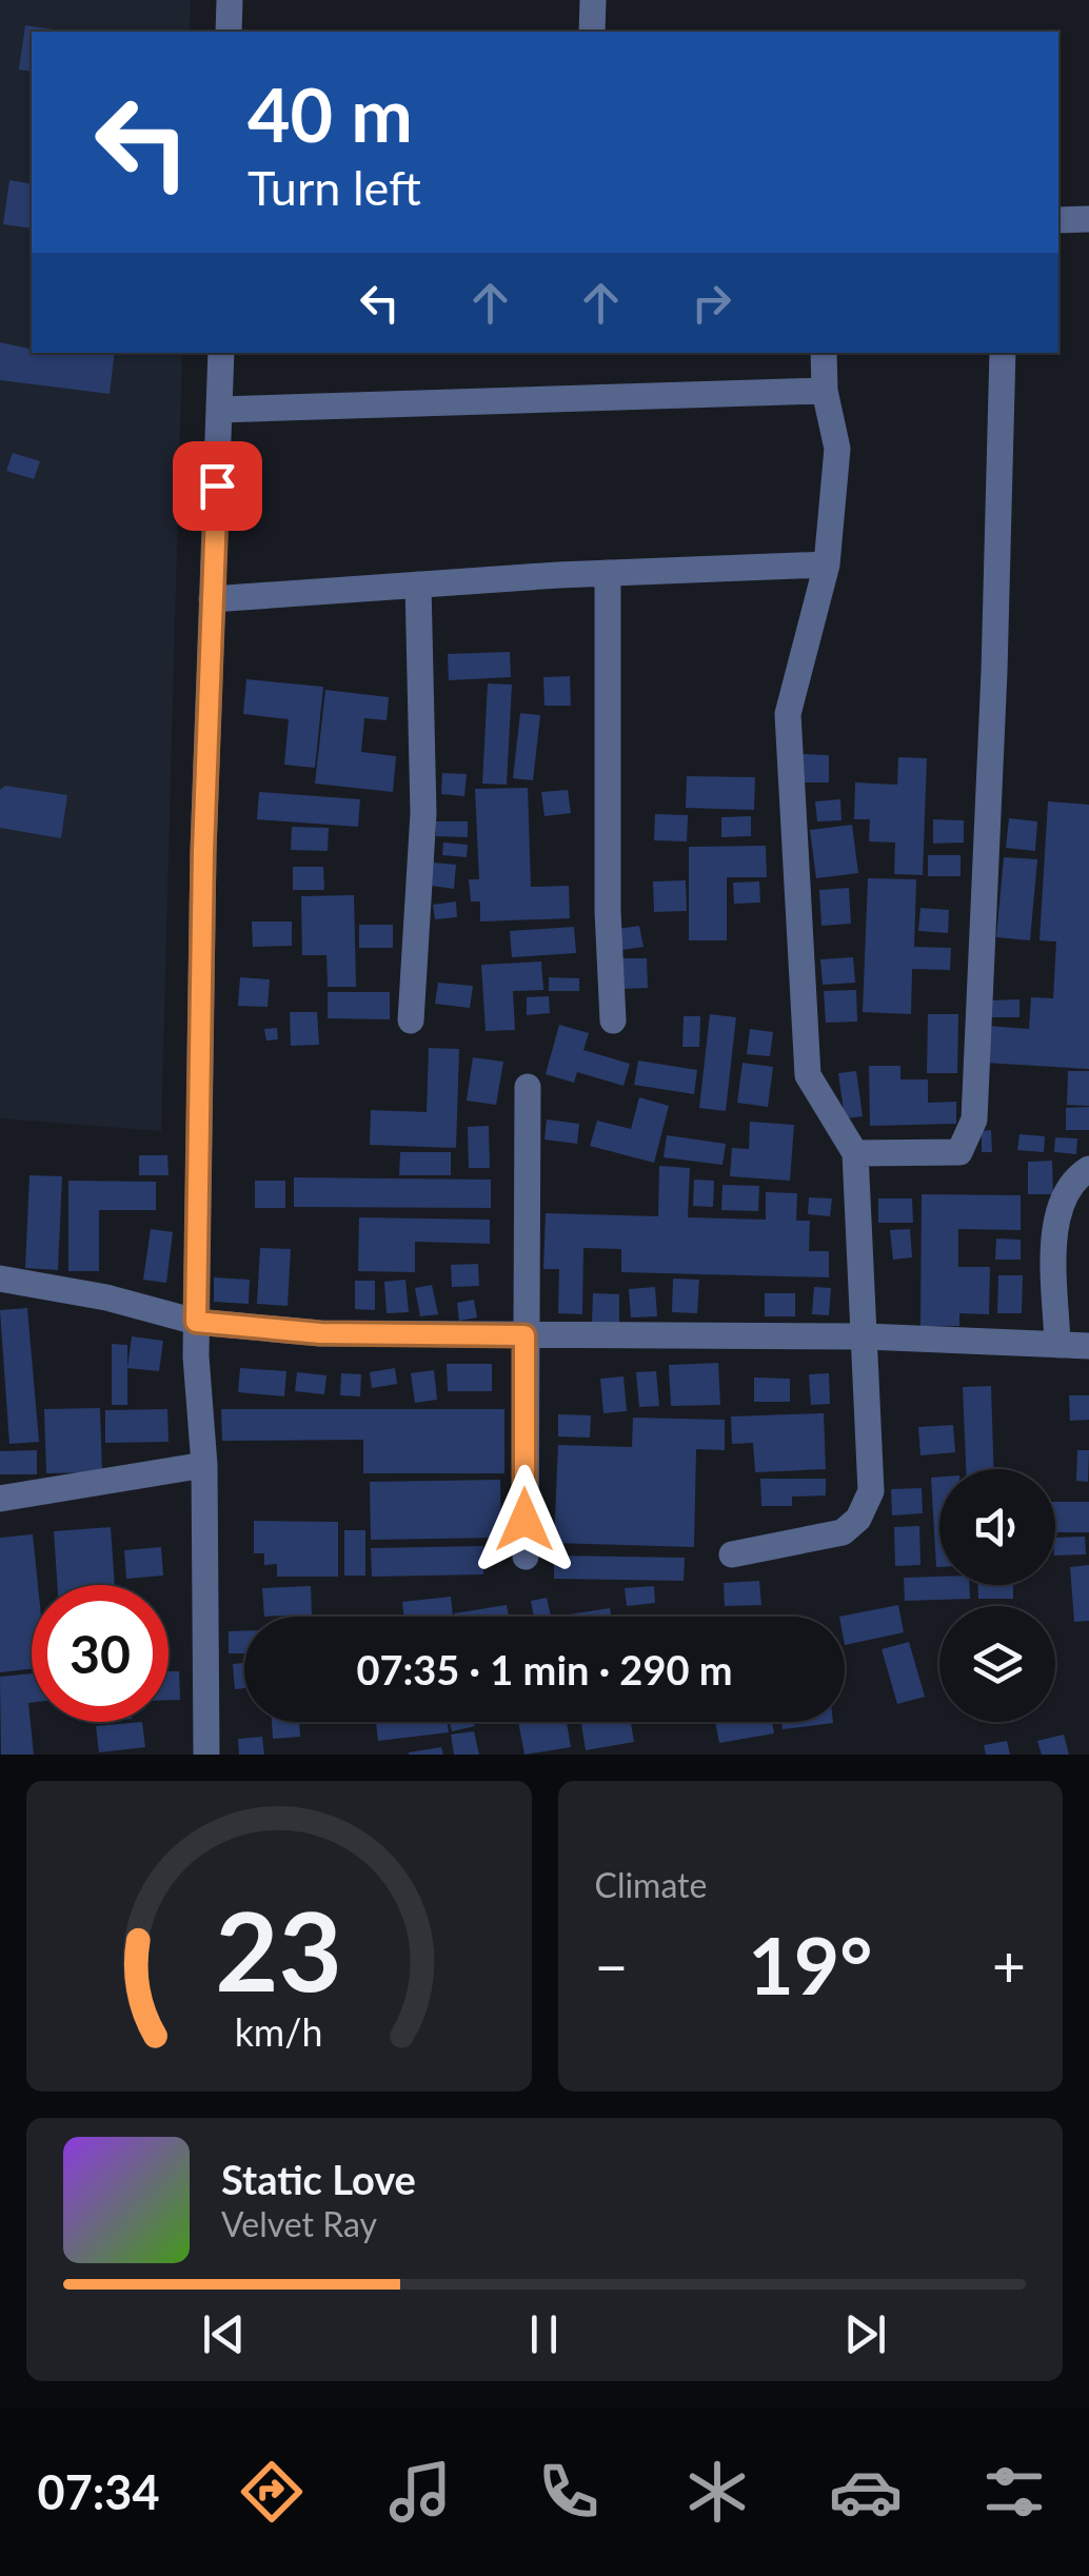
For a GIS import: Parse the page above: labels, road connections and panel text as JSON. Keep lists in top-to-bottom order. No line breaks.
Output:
{"page":{"turn":["40 m","Turn left"],"limit":"30","trip":"07:35 · 1 min · 290 m","tile":"Climate","heat":["−","19°","+"],"song":["Static Love","Velvet Ray"],"tabs":"07:34","gauge":["23","km/h"]}}
